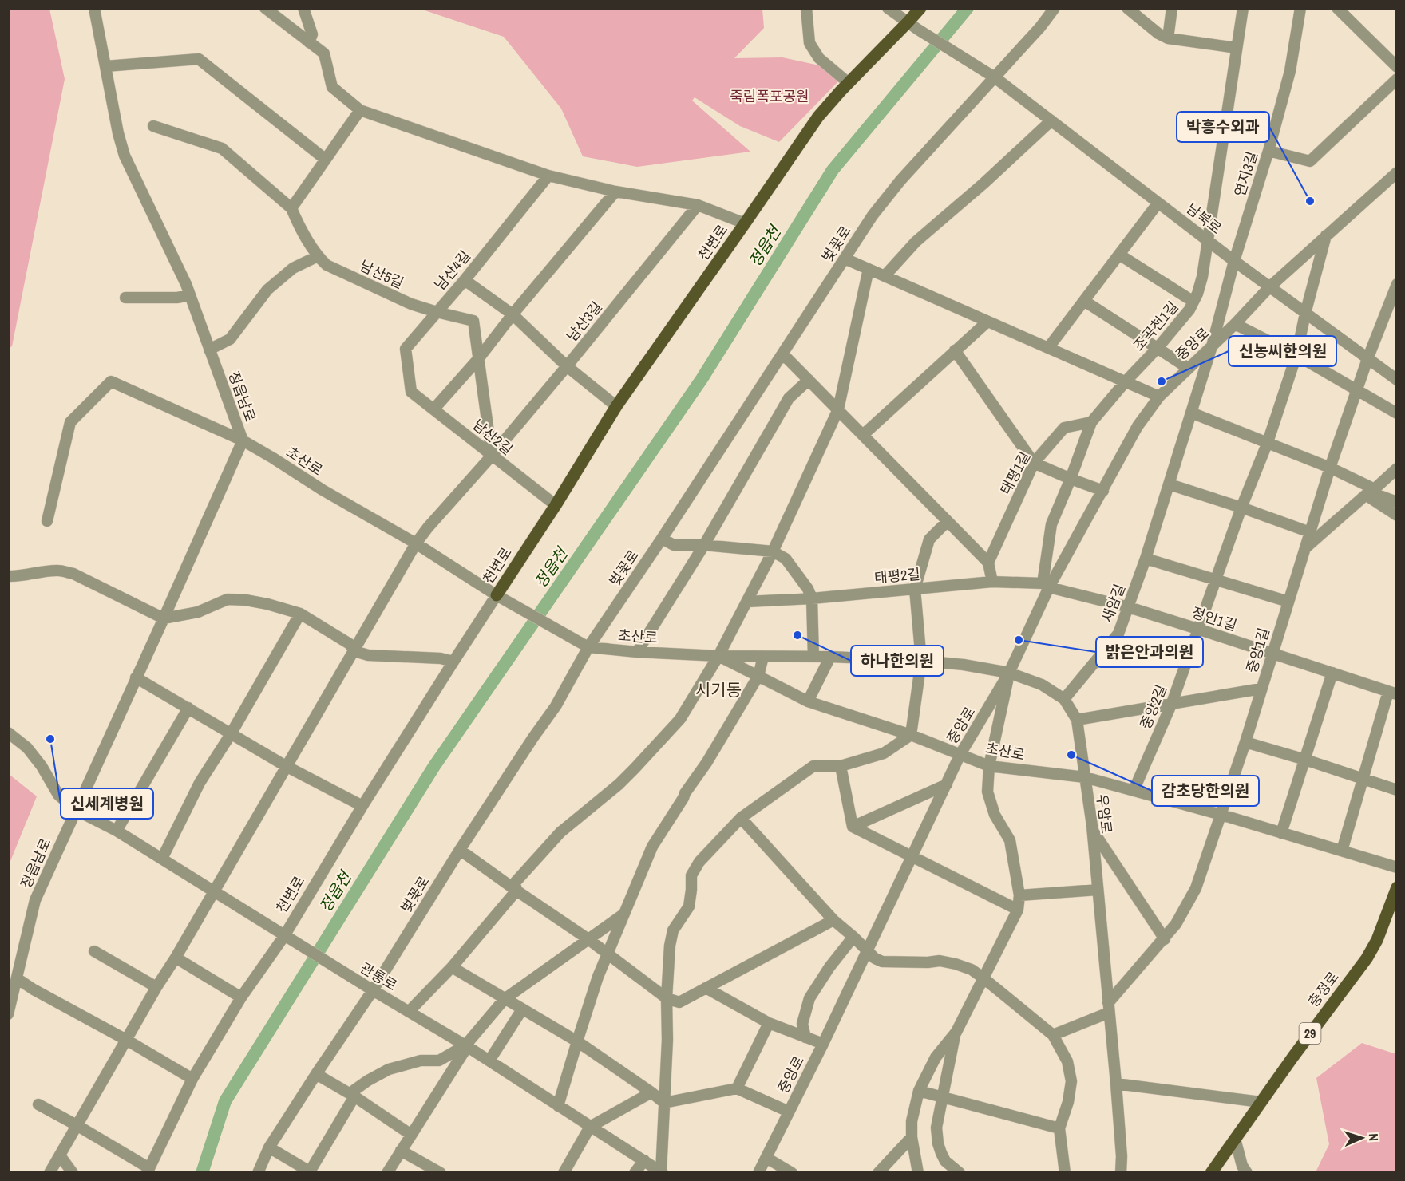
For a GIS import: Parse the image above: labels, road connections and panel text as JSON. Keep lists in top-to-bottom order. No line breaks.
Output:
{"streets":{"main road":["천변로","충정로","29"],"street":["연지3길","남북로","벚꽃로","남산4길","남산5길","남산3길","조곡천1길","중앙로","정읍남로","남산2길","초산로","태평1길","태평2길","새암길","정인1길","중앙1길","중앙2길","우암로","관통로"]},"crossings":[["연지3길","남북로"],["연지3길","중앙로"],["연지3길","새암길"],["남북로","천변로"],["남북로","벚꽃로"],["남북로","조곡천1길"],["남북로","중앙로"],["남북로","중앙1길"],["남북로","중앙2길"],["천변로","남산2길"],["천변로","초산로"],["천변로","관통로"],["벚꽃로","초산로"],["벚꽃로","관통로"],["남산4길","남산5길"],["남산4길","남산2길"],["남산5길","남산3길"],["남산5길","남산2길"],["남산3길","남산2길"],["남산3길","초산로"],["남산3길","관통로"],["조곡천1길","중앙로"],["조곡천1길","태평1길"],["조곡천1길","태평2길"],["조곡천1길","정인1길"],["중앙로","초산로"],["중앙로","태평2길"],["중앙로","새암길"],["중앙로","정인1길"],["중앙로","중앙2길"],["중앙로","우암로"],["정읍남로","초산로"],["정읍남로","관통로"],["초산로","중앙1길"],["초산로","중앙2길"],["초산로","우암로"],["태평2길","정인1길"],["새암길","정인1길"],["새암길","우암로"],["정인1길","중앙1길"],["정인1길","중앙2길"],["중앙1길","우암로"]],"districts":["시기동"],"water":["정읍천"],"parks":["죽림폭포공원"],"places":["박흥수외과","신농씨한의원","하나한의원","밝은안과의원","신세계병원","감초당한의원"],"north":"right"}
